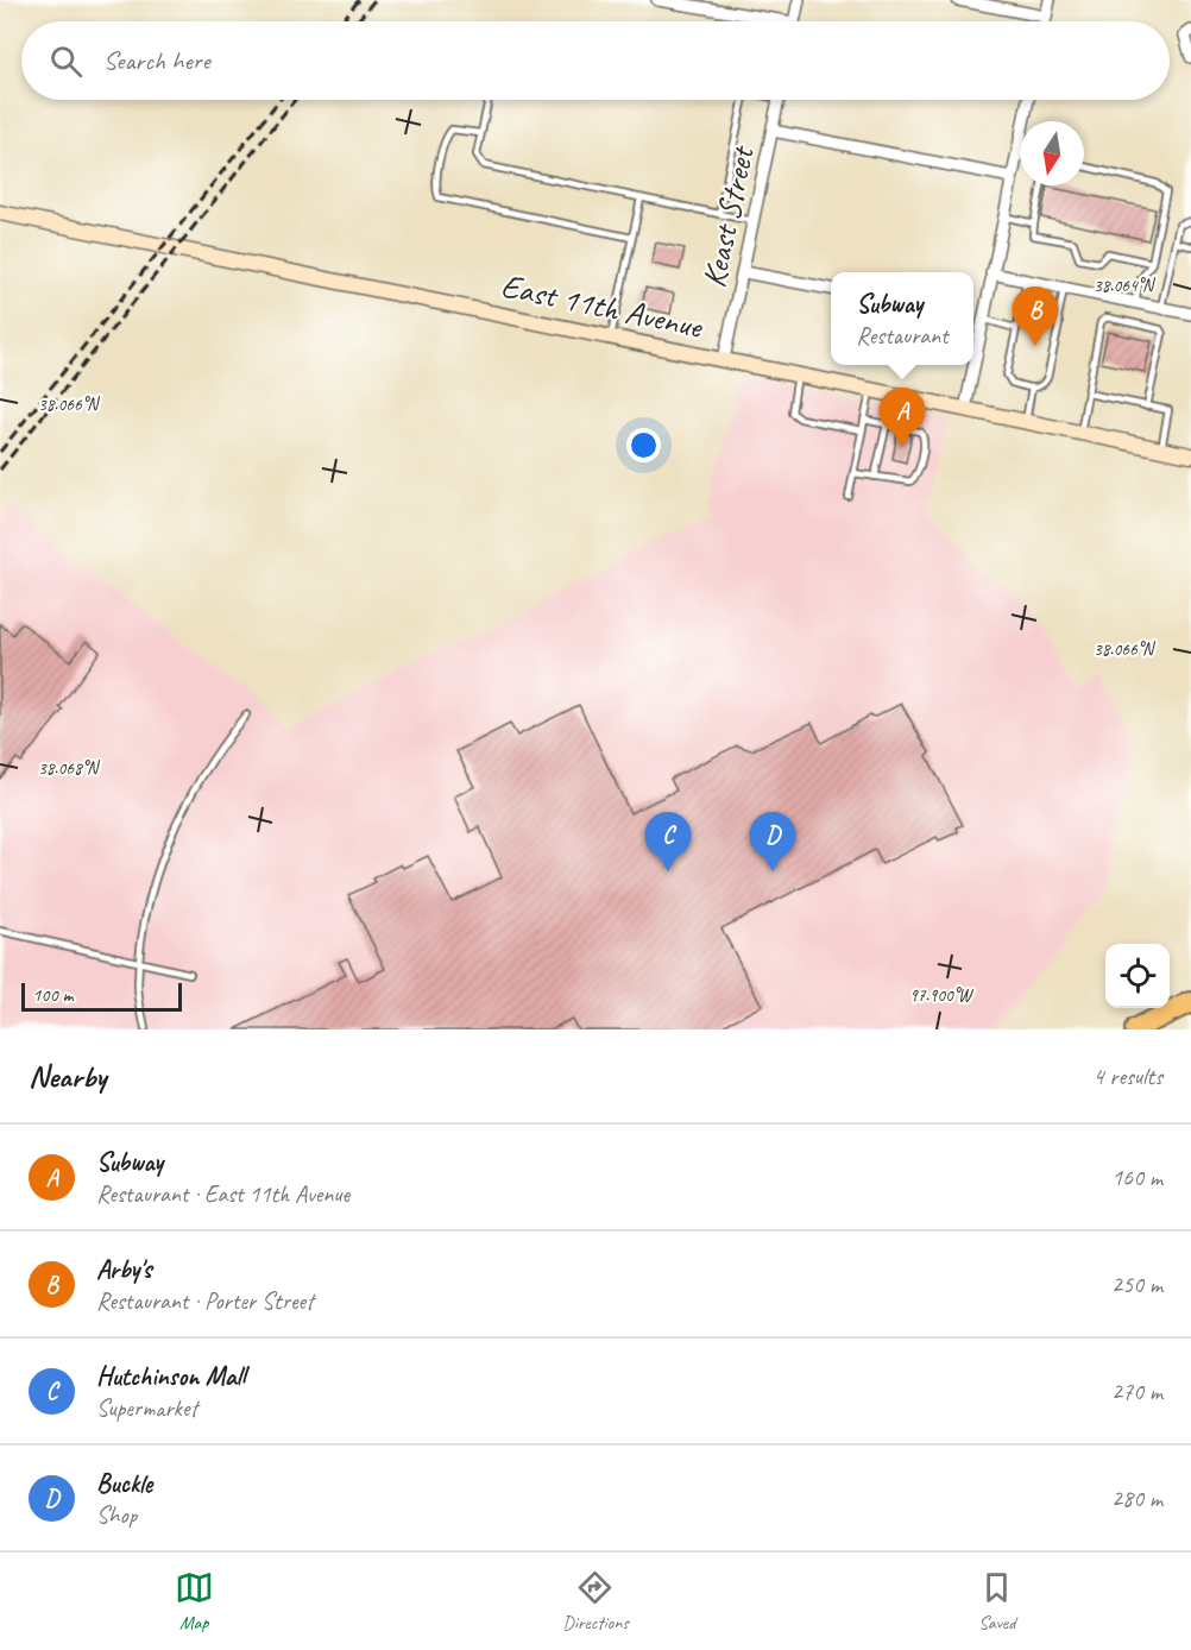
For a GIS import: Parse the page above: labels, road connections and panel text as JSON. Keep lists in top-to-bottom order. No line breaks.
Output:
{"streets":{"street":["Keast Street","East 11th Avenue"]},"crossings":[["Keast Street","East 11th Avenue"]],"scale_bar":"100 m","north":"bottom","page":{"search":"Search here","popup":["Subway","Restaurant"],"pins":["B","A","C","D"],"scale":"100 m","heading":["Nearby","4 results"],"list":[{"mark":"A","name":"Subway","note":"Restaurant · East 11th Avenue","value":"160 m"},{"mark":"B","name":"Arby's","note":"Restaurant · Porter Street","value":"250 m"},{"mark":"C","name":"Hutchinson Mall","note":"Supermarket","value":"270 m"},{"mark":"D","name":"Buckle","note":"Shop","value":"280 m"}],"nav":["Map","Directions","Saved"]},"coordinates":["38.064°N","38.066°N","38.068°N","97.900°W"]}
